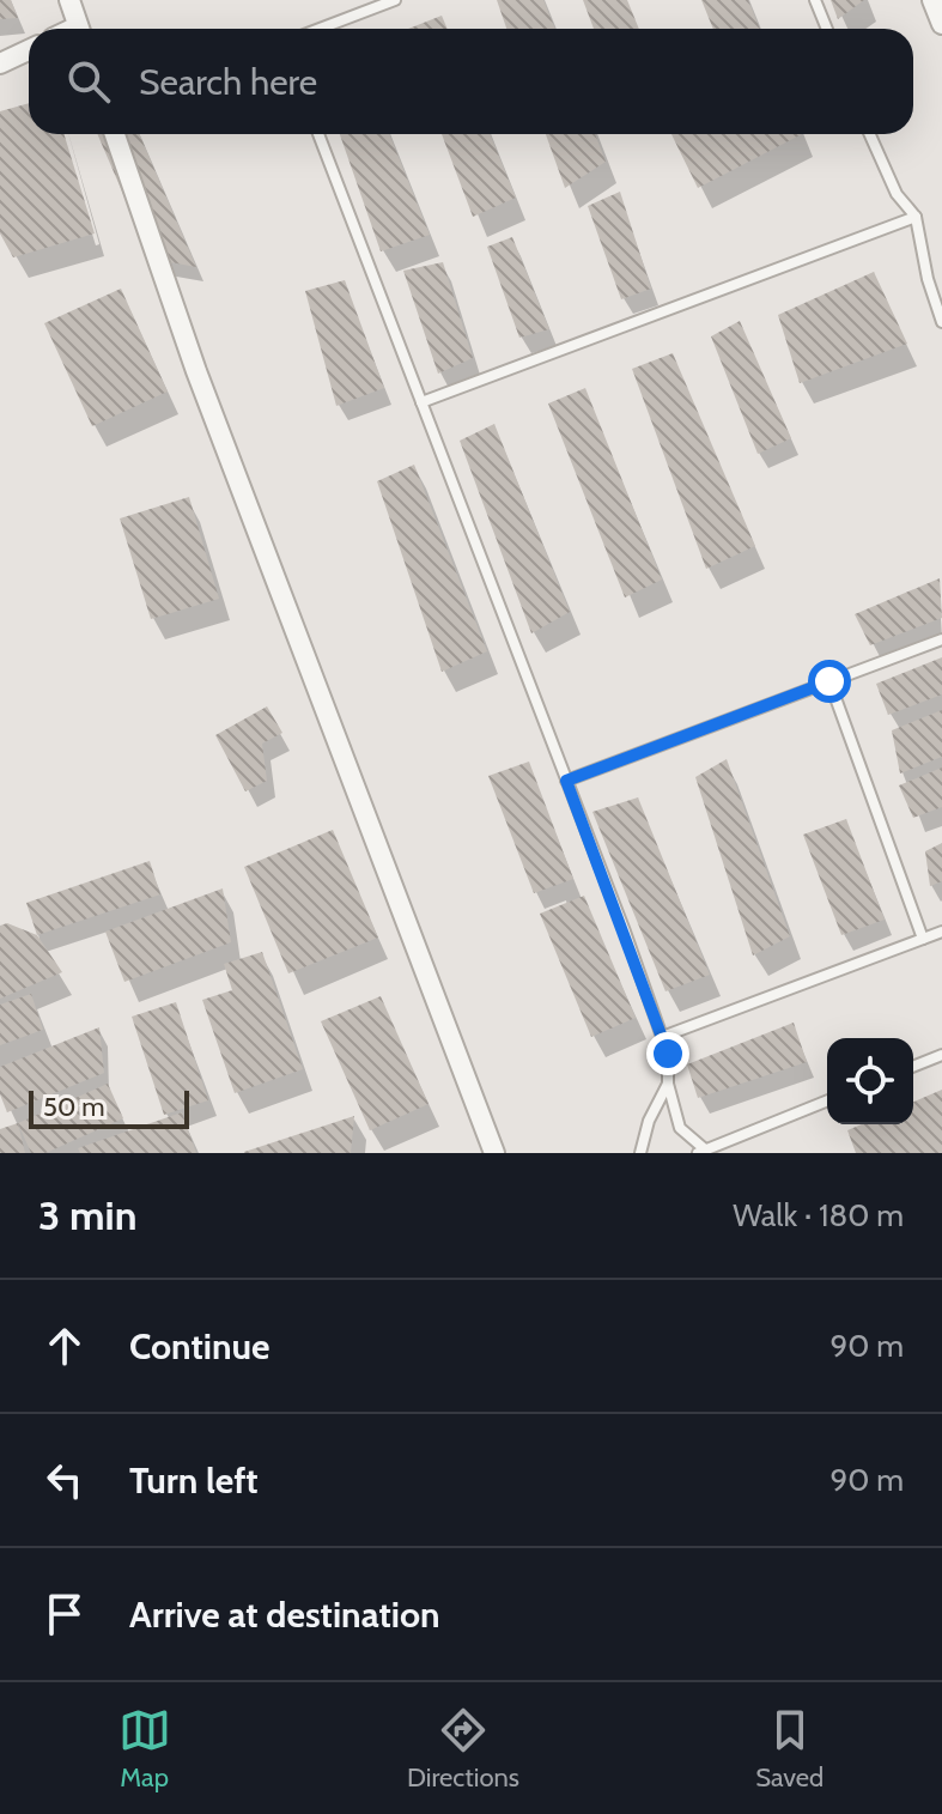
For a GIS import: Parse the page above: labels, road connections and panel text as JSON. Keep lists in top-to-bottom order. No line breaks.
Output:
{"scale_bar":"50 m","page":{"search":"Search here","scale":"50 m","heading":["3 min","Walk · 180 m"],"list":[["Continue","90 m"],["Turn left","90 m"],"Arrive at destination"],"nav":["Map","Directions","Saved"]}}
